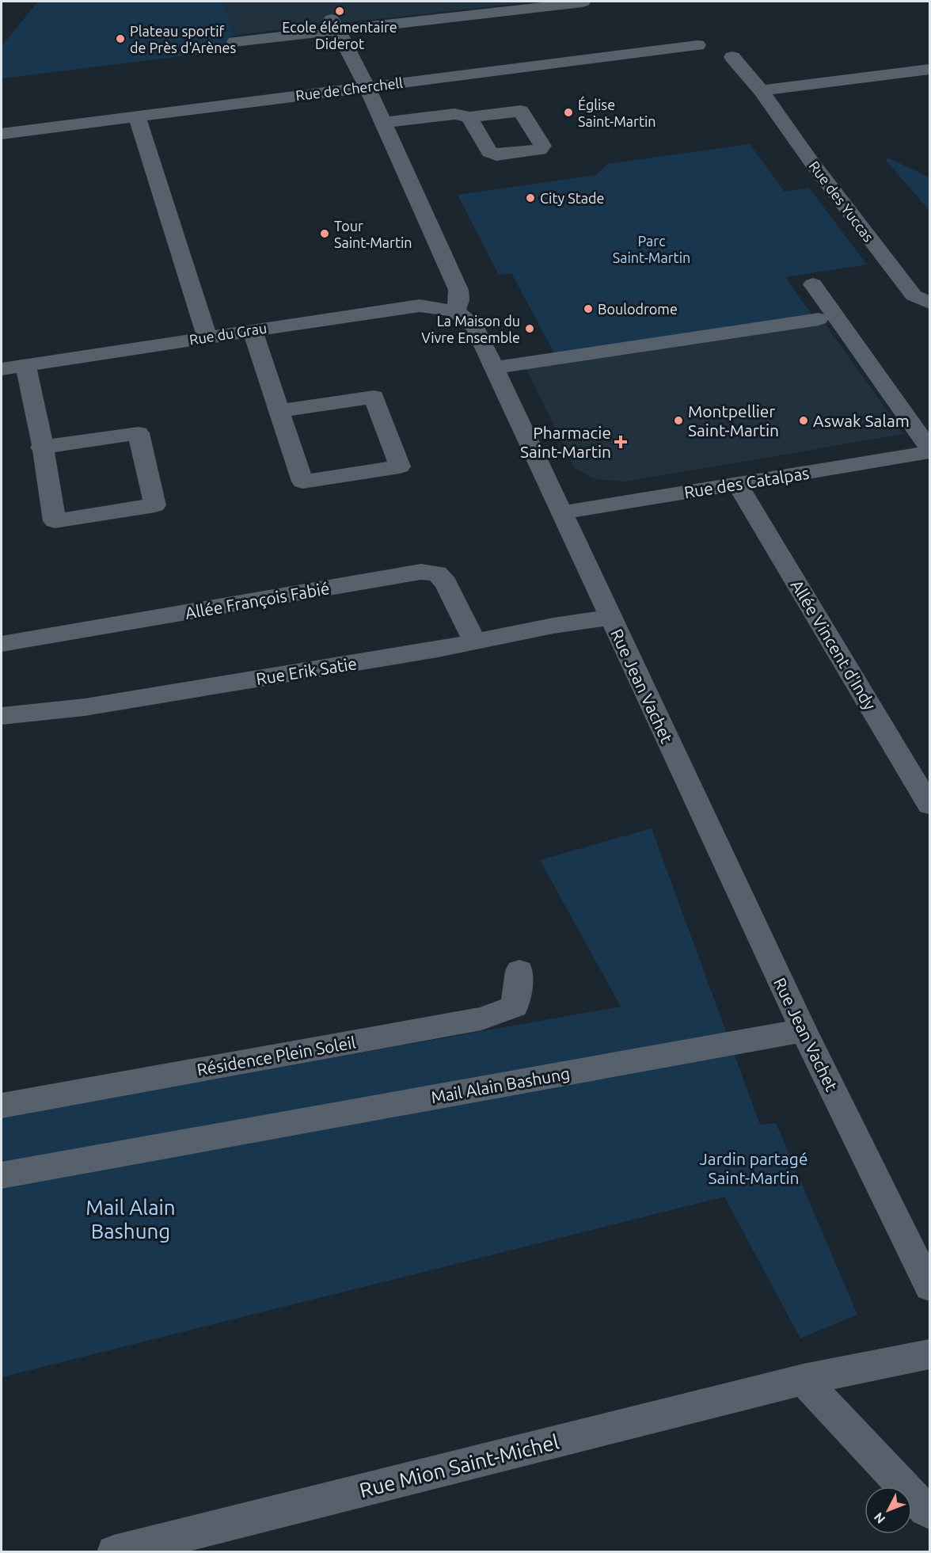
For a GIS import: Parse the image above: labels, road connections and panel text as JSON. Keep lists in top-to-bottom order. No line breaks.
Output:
{"streets":{"street":["Rue de Cherchell","Rue des Yuccas","Rue du Grau","Rue des Catalpas","Allée François Fabié","Allée Vincent d'Indy","Rue Erik Satie","Rue Jean Vachet","Résidence Plein Soleil","Mail Alain Bashung","Rue Mion Saint-Michel"]},"crossings":[["Rue du Grau","Rue Jean Vachet"],["Rue des Catalpas","Allée Vincent d'Indy"],["Rue des Catalpas","Rue Jean Vachet"],["Allée François Fabié","Rue Erik Satie"],["Rue Erik Satie","Rue Jean Vachet"],["Rue Jean Vachet","Mail Alain Bashung"]],"parks":["Parc Saint-Martin","Jardin partagé Saint-Martin","Mail Alain Bashung"],"places":{"other":["Ecole élémentaire Diderot","Plateau sportif de Près d'Arènes","Église Saint-Martin","City Stade","Tour Saint-Martin","Boulodrome","La Maison du Vivre Ensemble","Montpellier Saint-Martin","Aswak Salam"],"health":["Pharmacie Saint-Martin"]},"north":"bottom left"}
